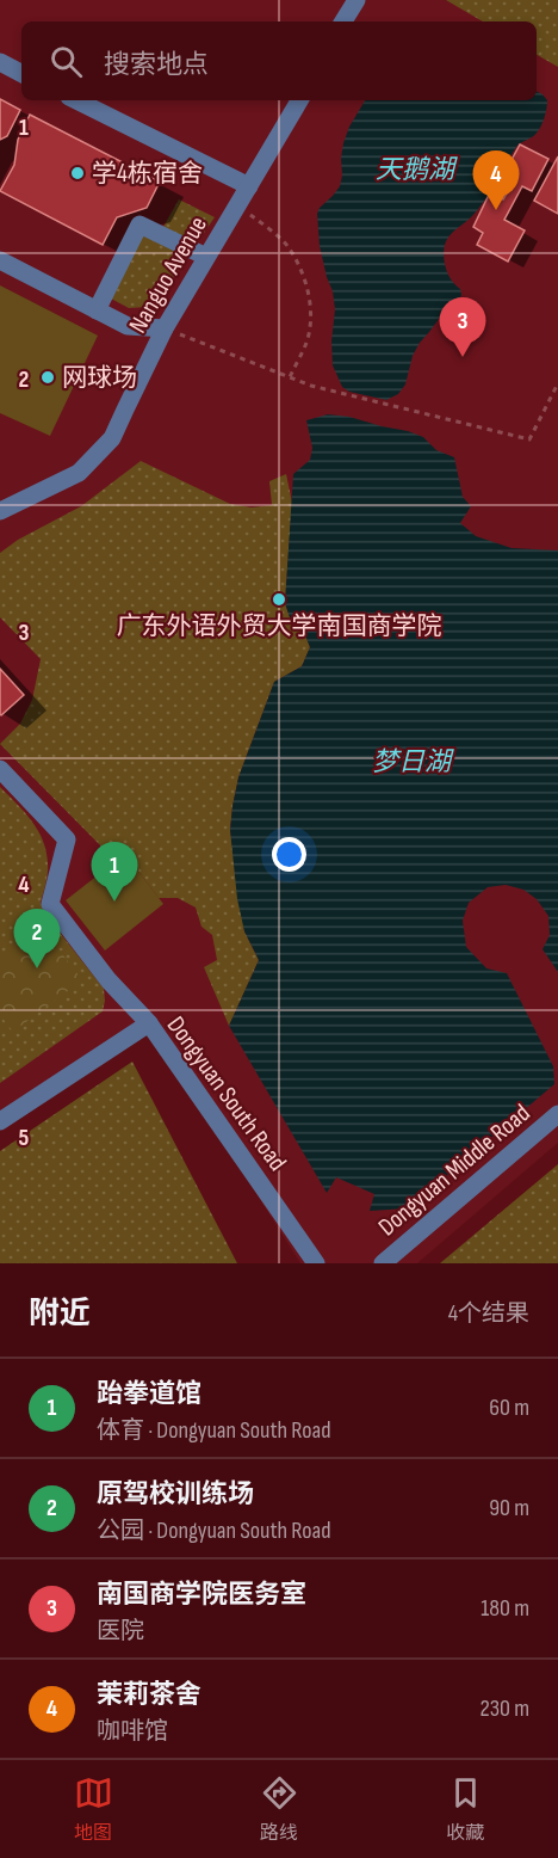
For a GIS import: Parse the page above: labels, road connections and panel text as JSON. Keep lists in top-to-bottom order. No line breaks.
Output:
{"streets":{"street":["Nanguo Avenue","Dongyuan South Road","Dongyuan Middle Road"]},"water":["天鹅湖","梦日湖"],"places":["学4栋宿舍","网球场","广东外语外贸大学南国商学院"],"page":{"search":"搜索地点","pins":["4","3","1","2"],"heading":["附近","4个结果"],"list":[{"mark":"1","name":"跆拳道馆","note":"体育 · Dongyuan South Road","value":"60 m"},{"mark":"2","name":"原驾校训练场","note":"公园 · Dongyuan South Road","value":"90 m"},{"mark":"3","name":"南国商学院医务室","note":"医院","value":"180 m"},{"mark":"4","name":"茉莉茶舍","note":"咖啡馆","value":"230 m"}],"nav":["地图","路线","收藏"]},"grid":{"rows":["1","2","3","4","5"]}}
